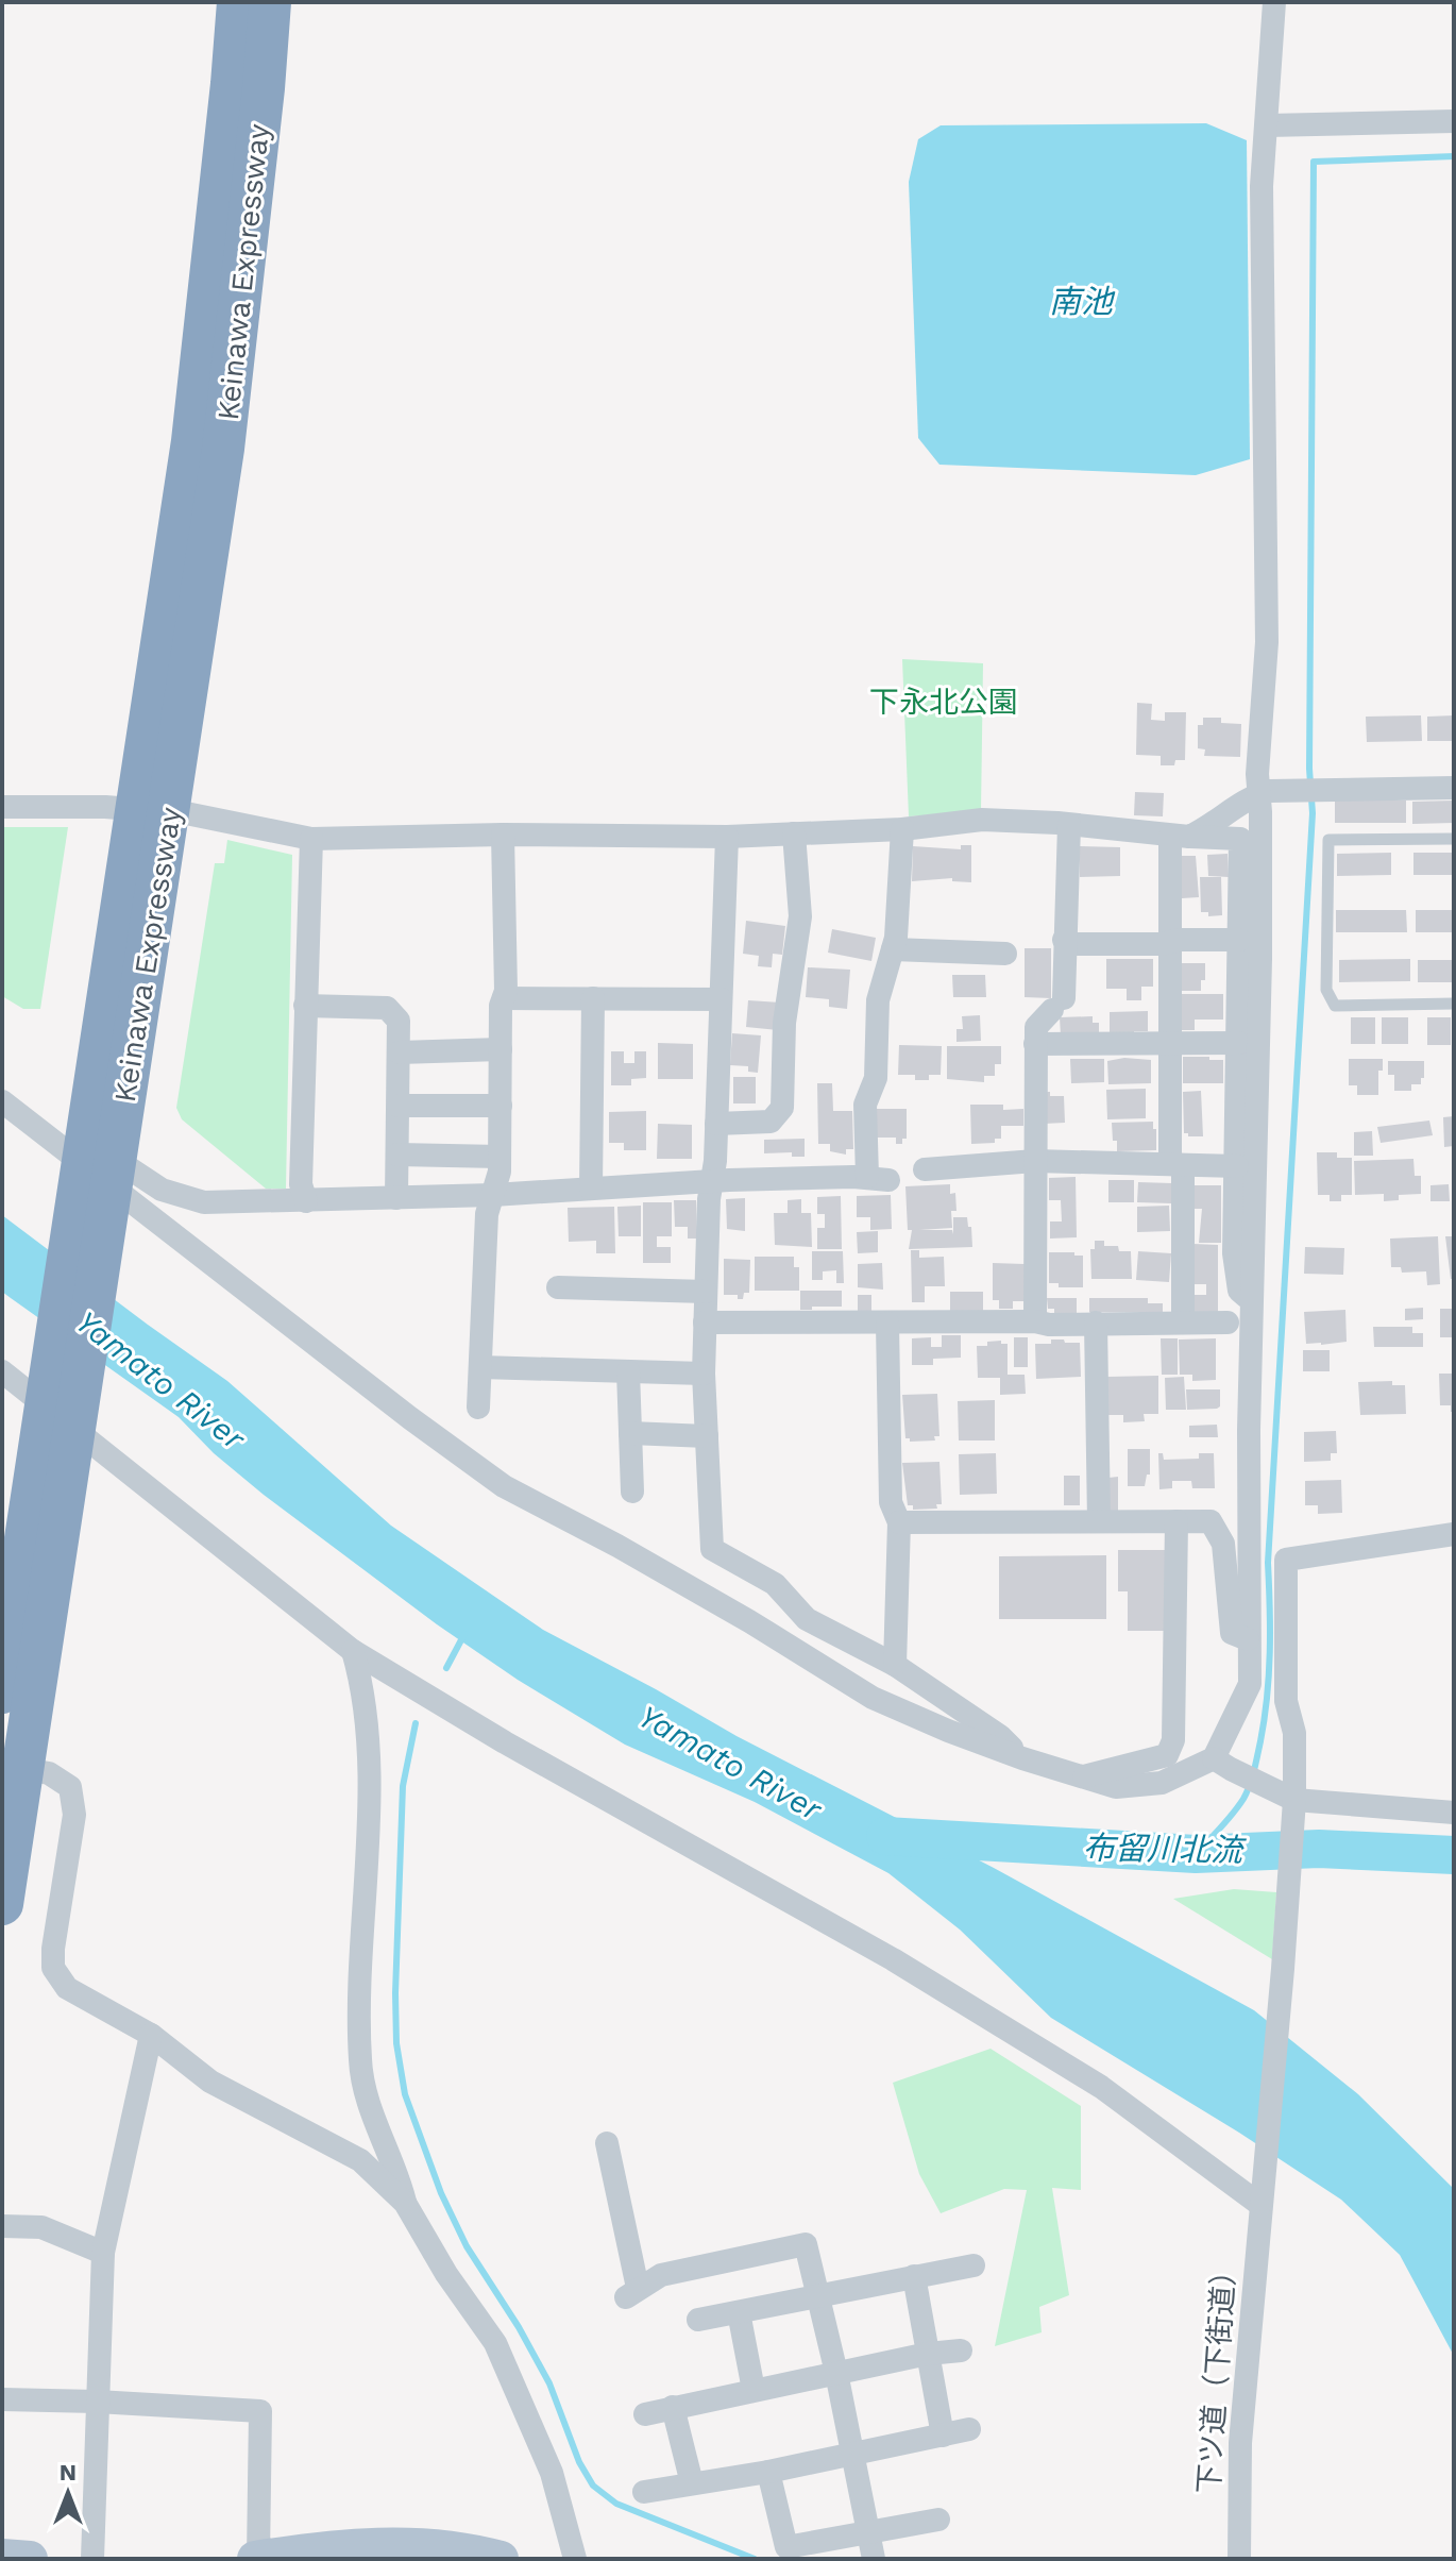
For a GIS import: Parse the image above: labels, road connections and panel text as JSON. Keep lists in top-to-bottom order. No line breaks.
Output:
{"streets":{"highway":["Keinawa Expressway"],"street":["下ツ道（下街道）"]},"water":["南池","Yamato River","布留川北流"],"parks":["下永北公園"],"north":"top"}
